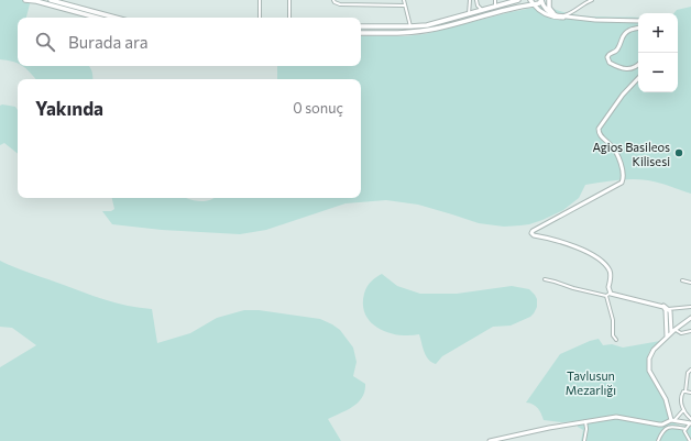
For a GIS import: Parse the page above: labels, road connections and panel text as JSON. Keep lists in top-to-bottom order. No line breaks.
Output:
{"parks":["Tavlusun Mezarlığı"],"places":["Agios Basileos Kilisesi"],"page":{"map_buttons":["+","−"],"search":"Burada ara","heading":["Yakında","0 sonuç"]}}
